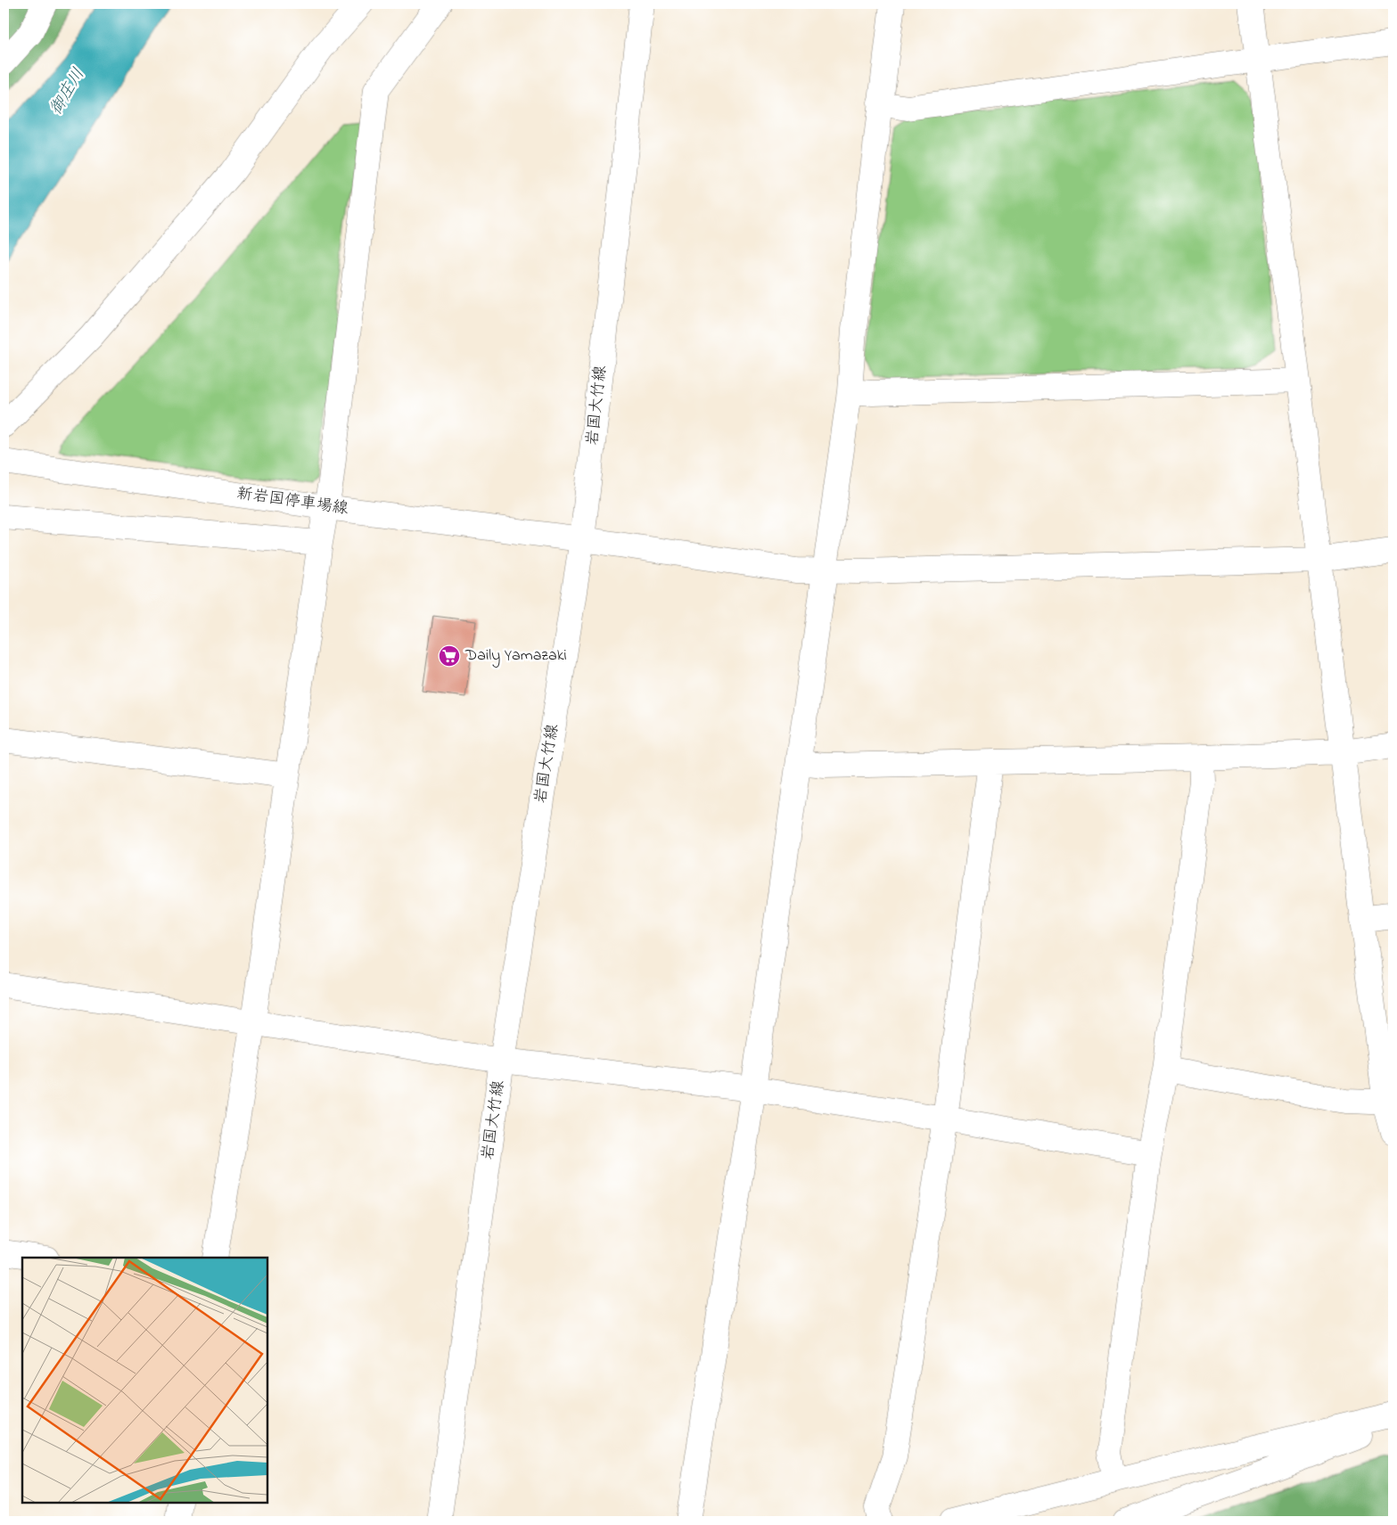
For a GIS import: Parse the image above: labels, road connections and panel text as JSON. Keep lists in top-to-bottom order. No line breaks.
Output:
{"streets":{"street":["岩国大竹線","新岩国停車場線"]},"crossings":[["岩国大竹線","新岩国停車場線"]],"water":["御庄川"],"places":{"supermarket":["Daily Yamazaki"]}}
